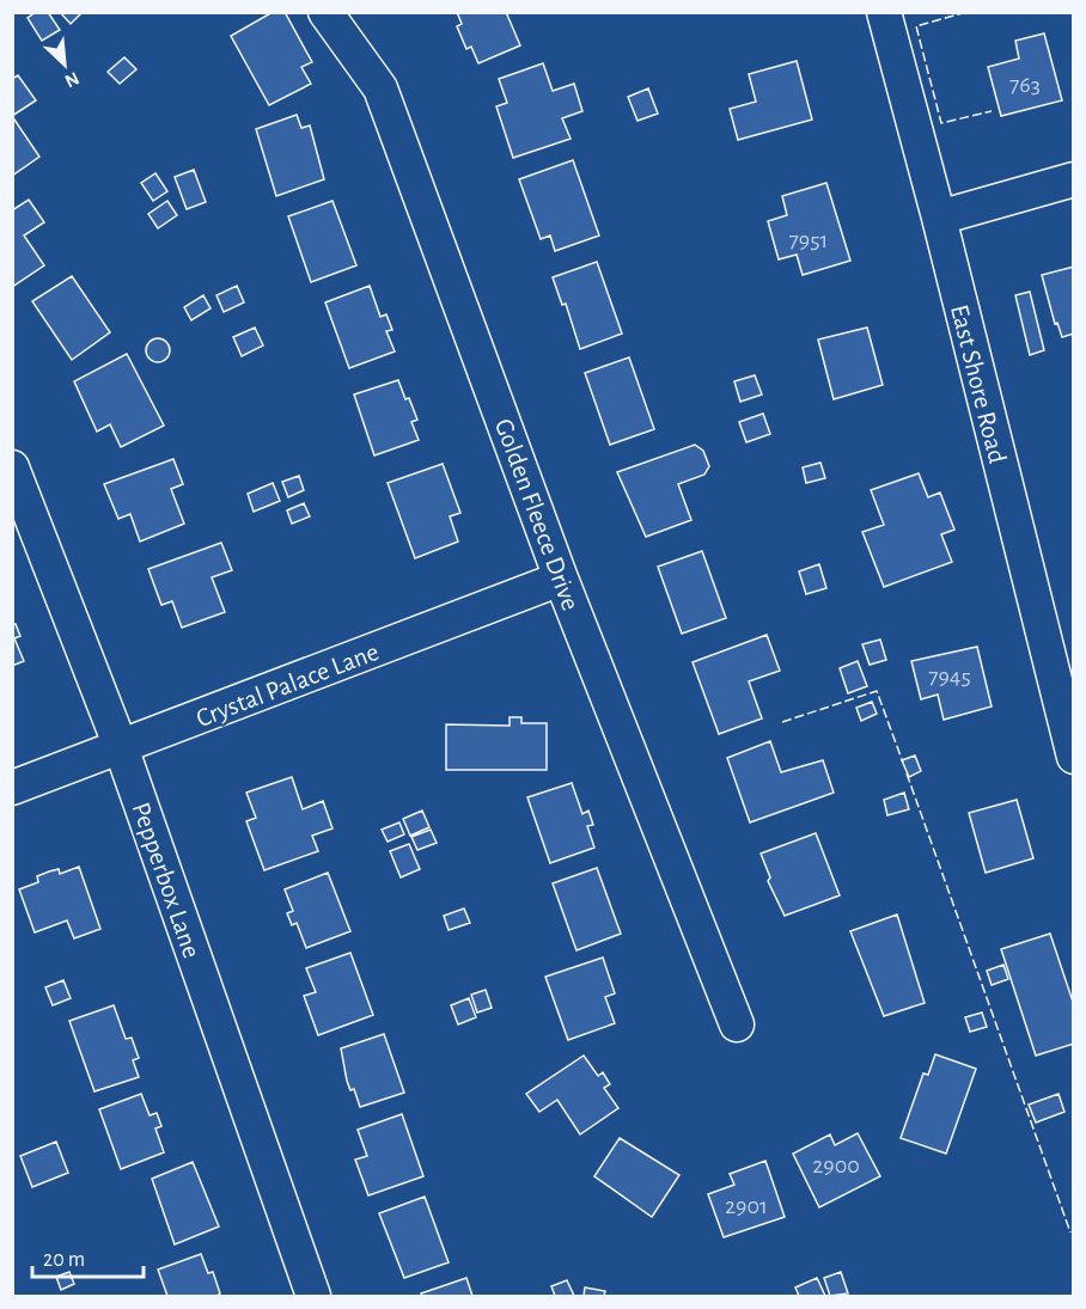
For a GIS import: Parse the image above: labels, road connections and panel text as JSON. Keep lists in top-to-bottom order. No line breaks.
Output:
{"streets":{"street":["East Shore Road","Golden Fleece Drive","Crystal Palace Lane","Pepperbox Lane"]},"crossings":[["Golden Fleece Drive","Crystal Palace Lane"],["Crystal Palace Lane","Pepperbox Lane"]],"house_numbers":["763","7951","7945","2900","2901"],"scale_bar":"20 m","north":"bottom right"}
